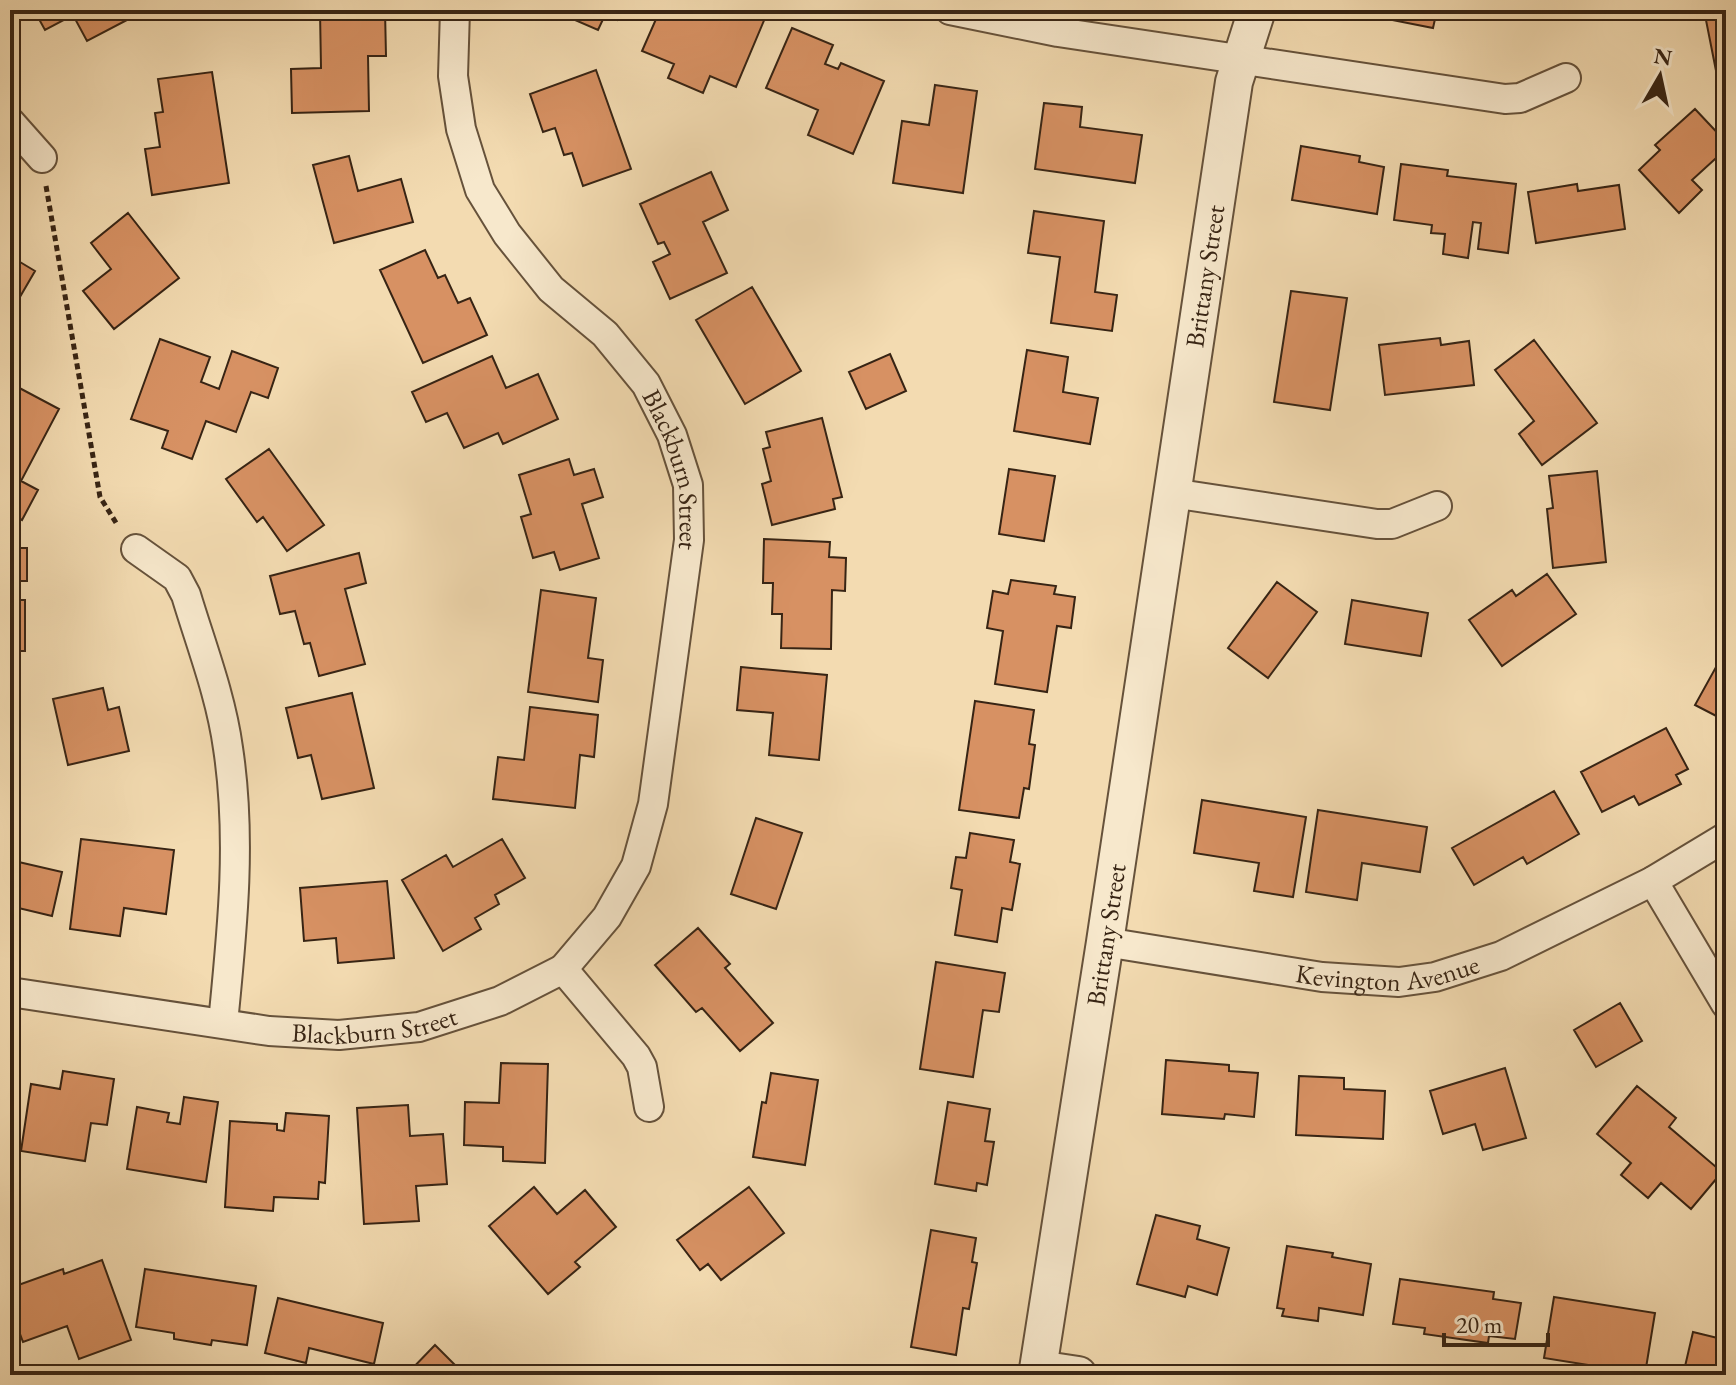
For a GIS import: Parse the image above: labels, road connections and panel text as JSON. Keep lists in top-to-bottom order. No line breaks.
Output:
{"streets":{"street":["Brittany Street","Blackburn Street","Kevington Avenue"]},"crossings":[["Brittany Street","Kevington Avenue"]],"scale_bar":"20 m","north":"top"}
